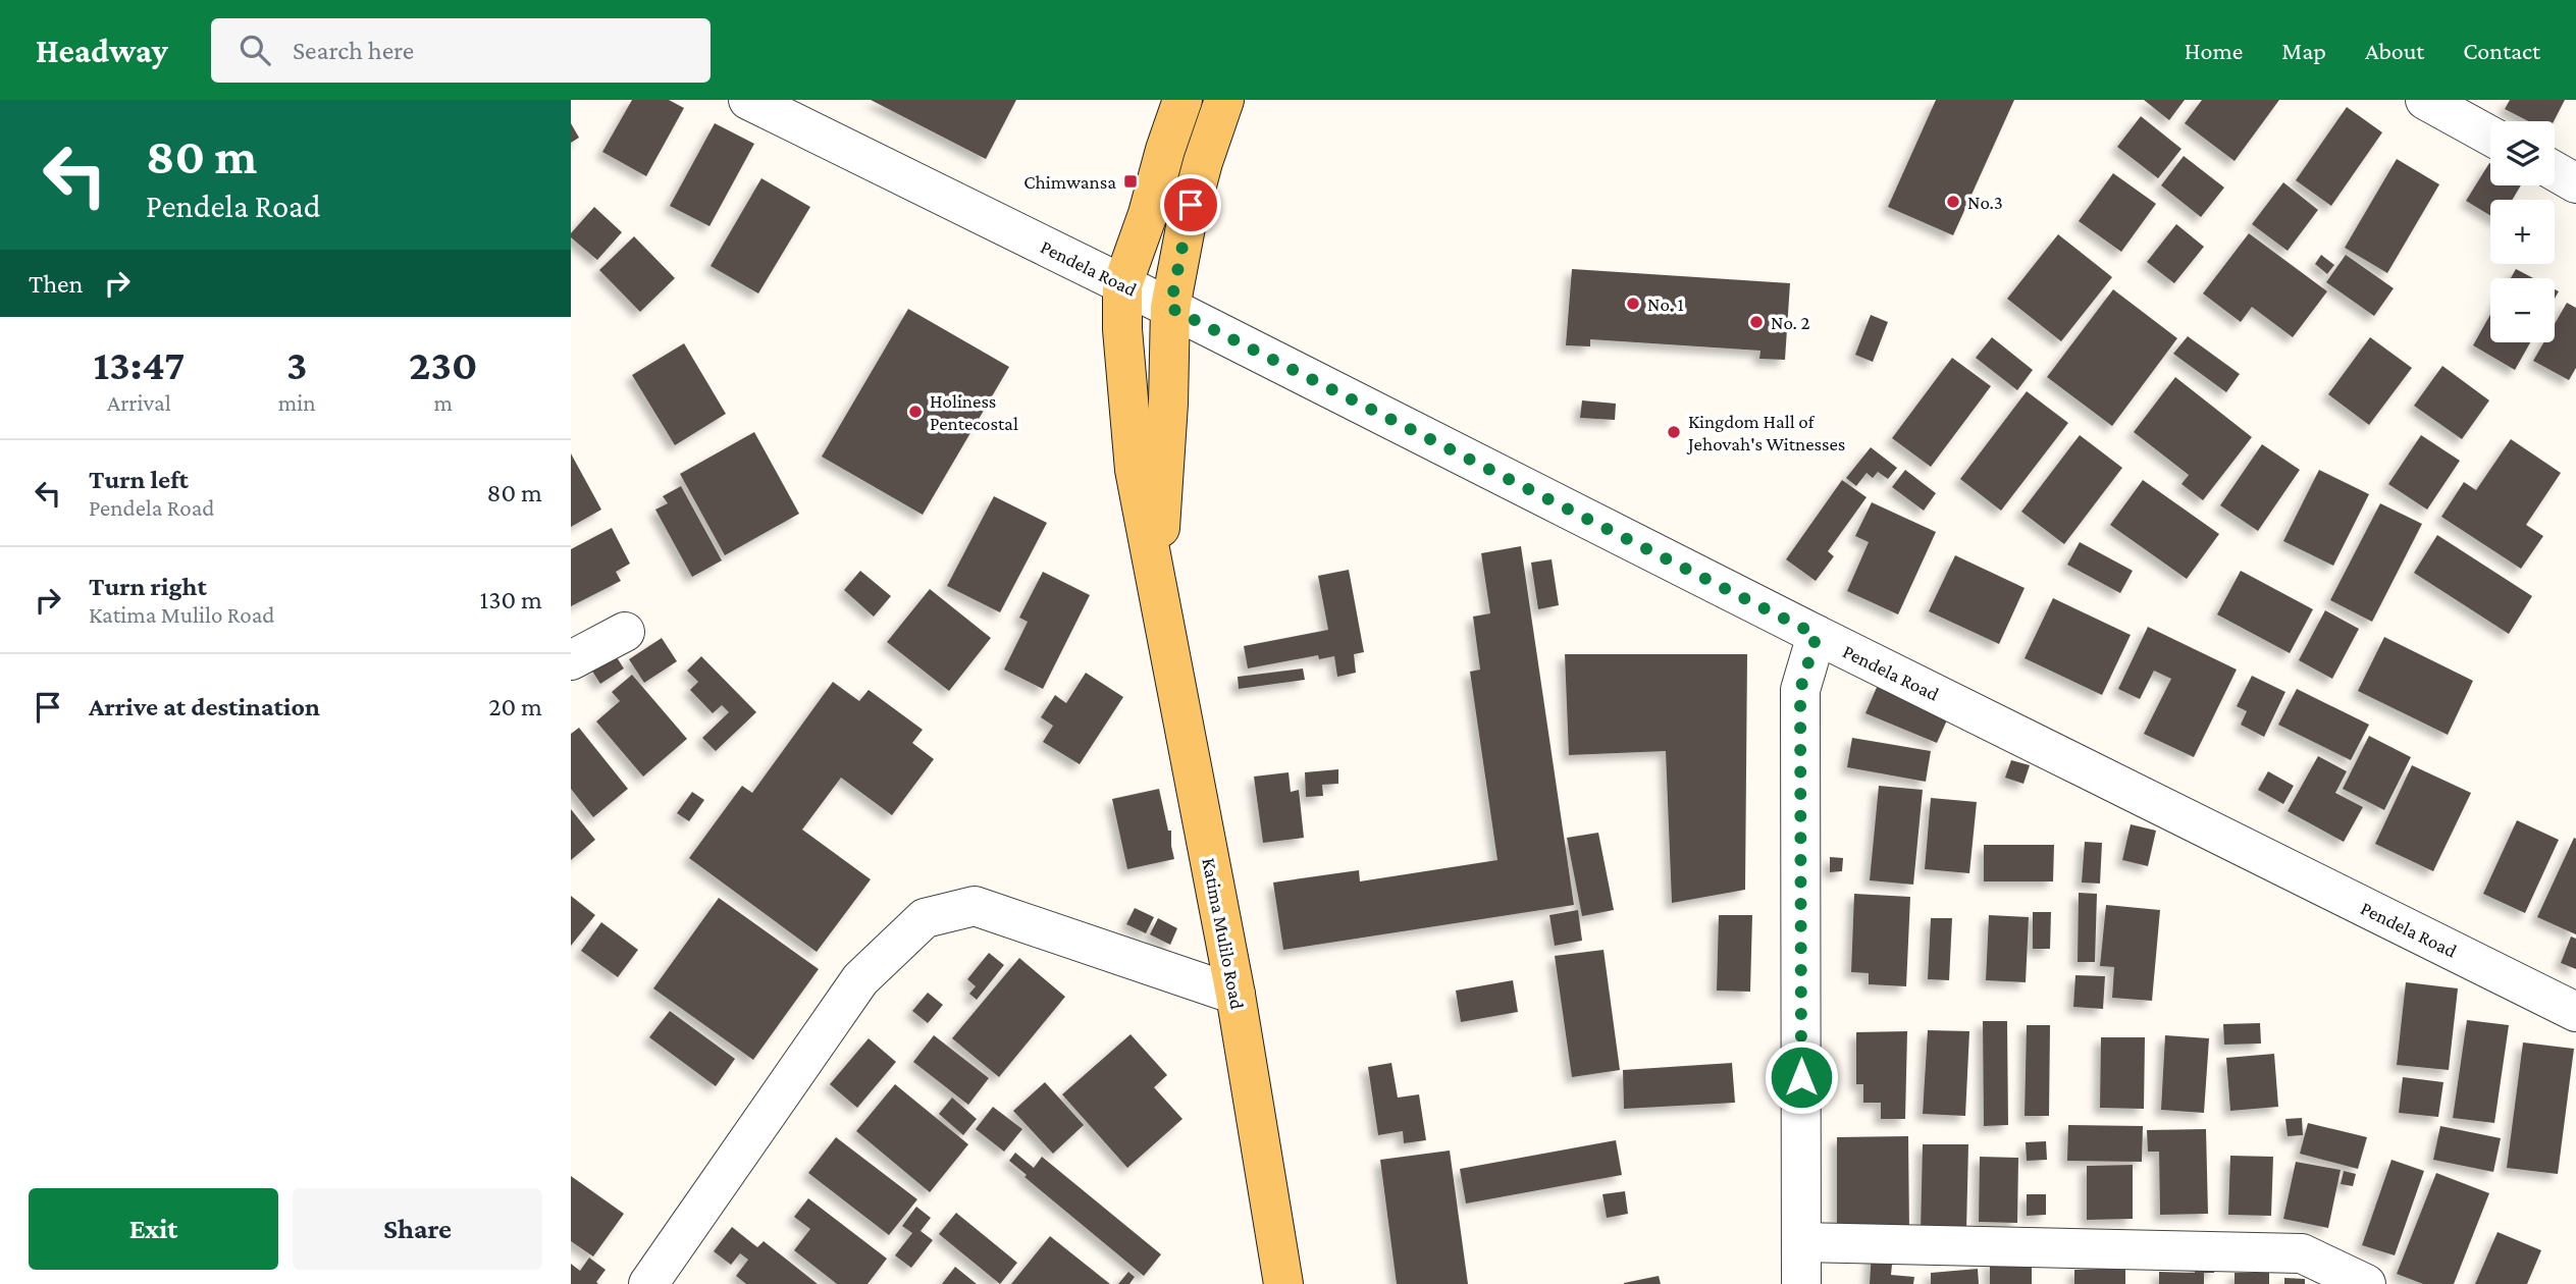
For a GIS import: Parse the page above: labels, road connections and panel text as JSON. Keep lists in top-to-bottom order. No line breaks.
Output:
{"streets":{"main road":["Katima Mulilo Road"],"street":["Pendela Road"]},"crossings":[["Pendela Road","Katima Mulilo Road"]],"places":{"transit":["Chimwansa"],"other":["No.3","No. 1","No. 2","Holiness Pentecostal","Kingdom Hall of Jehovah's Witnesses"]},"page":{"header":"Headway","search":"Search here","nav":["Home","Map","About","Contact"],"turn":["80 m","Pendela Road"],"map_buttons":["+","−"],"then":"Then","eta":["13:47","Arrival","3","min","230","m"],"list":[{"name":"Turn left","note":"Pendela Road","value":"80 m"},{"name":"Turn right","note":"Katima Mulilo Road","value":"130 m"},{"name":"Arrive at destination","value":"20 m"}],"buttons":["Exit","Share"]}}
